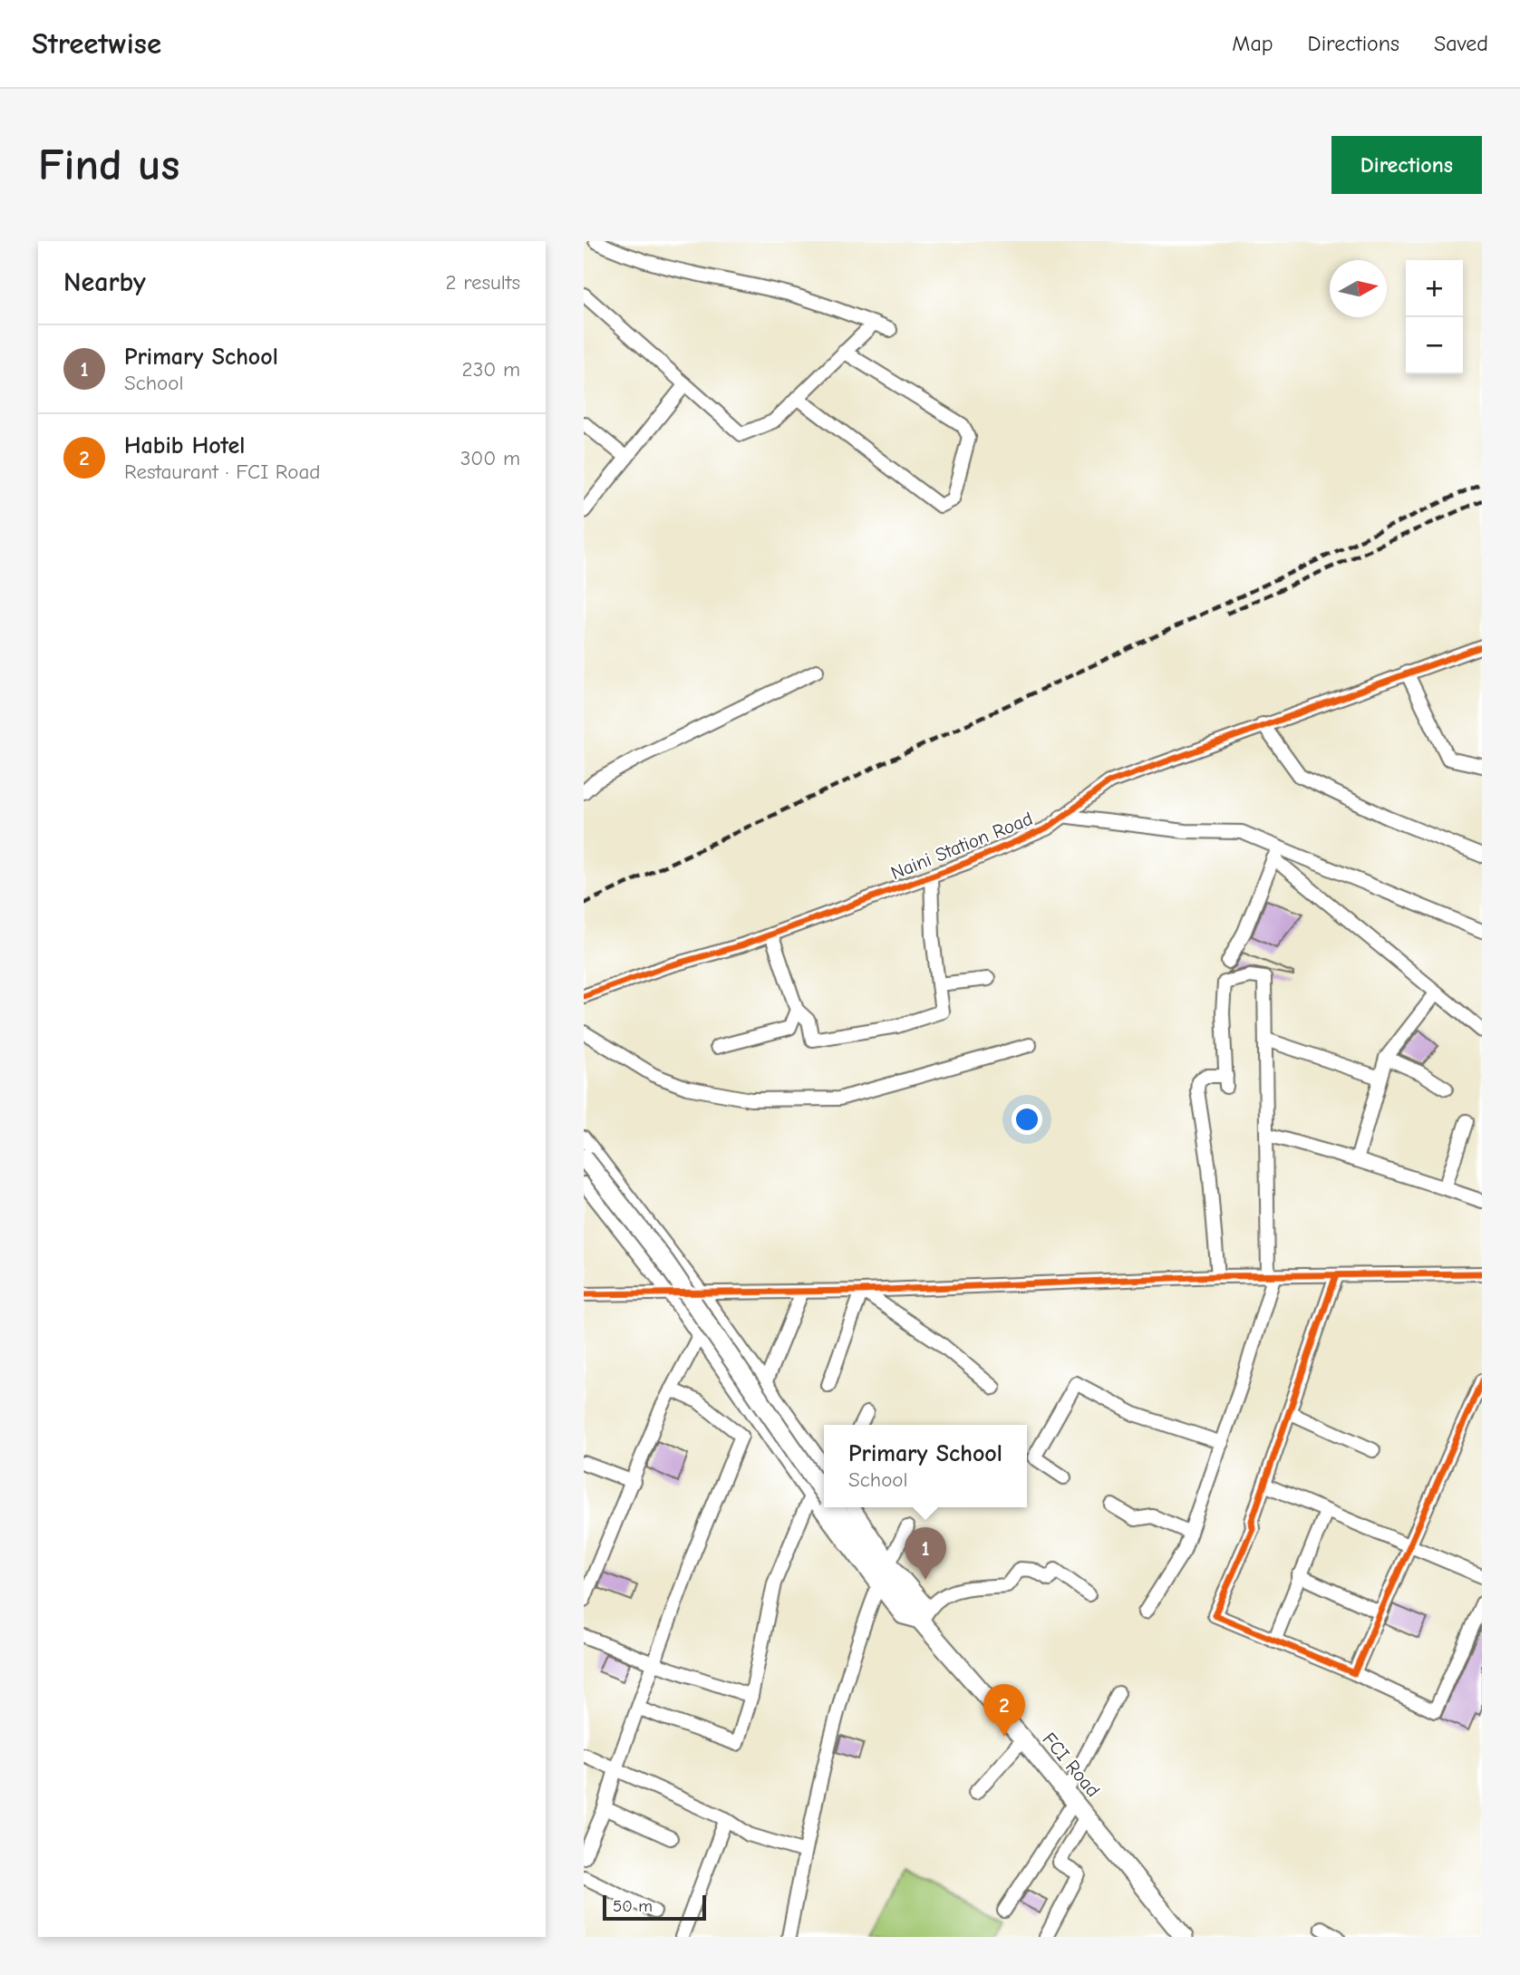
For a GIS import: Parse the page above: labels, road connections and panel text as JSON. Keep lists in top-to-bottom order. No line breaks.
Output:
{"streets":{"main road":["FCI Road"],"street":["Naini Station Road"]},"scale_bar":"50 m","north":"right","page":{"header":"Streetwise","nav":["Map","Directions","Saved"],"buttons":"Directions","title":"Find us","heading":["Nearby","2 results"],"map_buttons":["+","−"],"list":[{"mark":"1","name":"Primary School","note":"School","value":"230 m"},{"mark":"2","name":"Habib Hotel","note":"Restaurant · FCI Road","value":"300 m"}],"popup":["Primary School","School"],"pins":["1","2"],"scale":"50 m"}}
